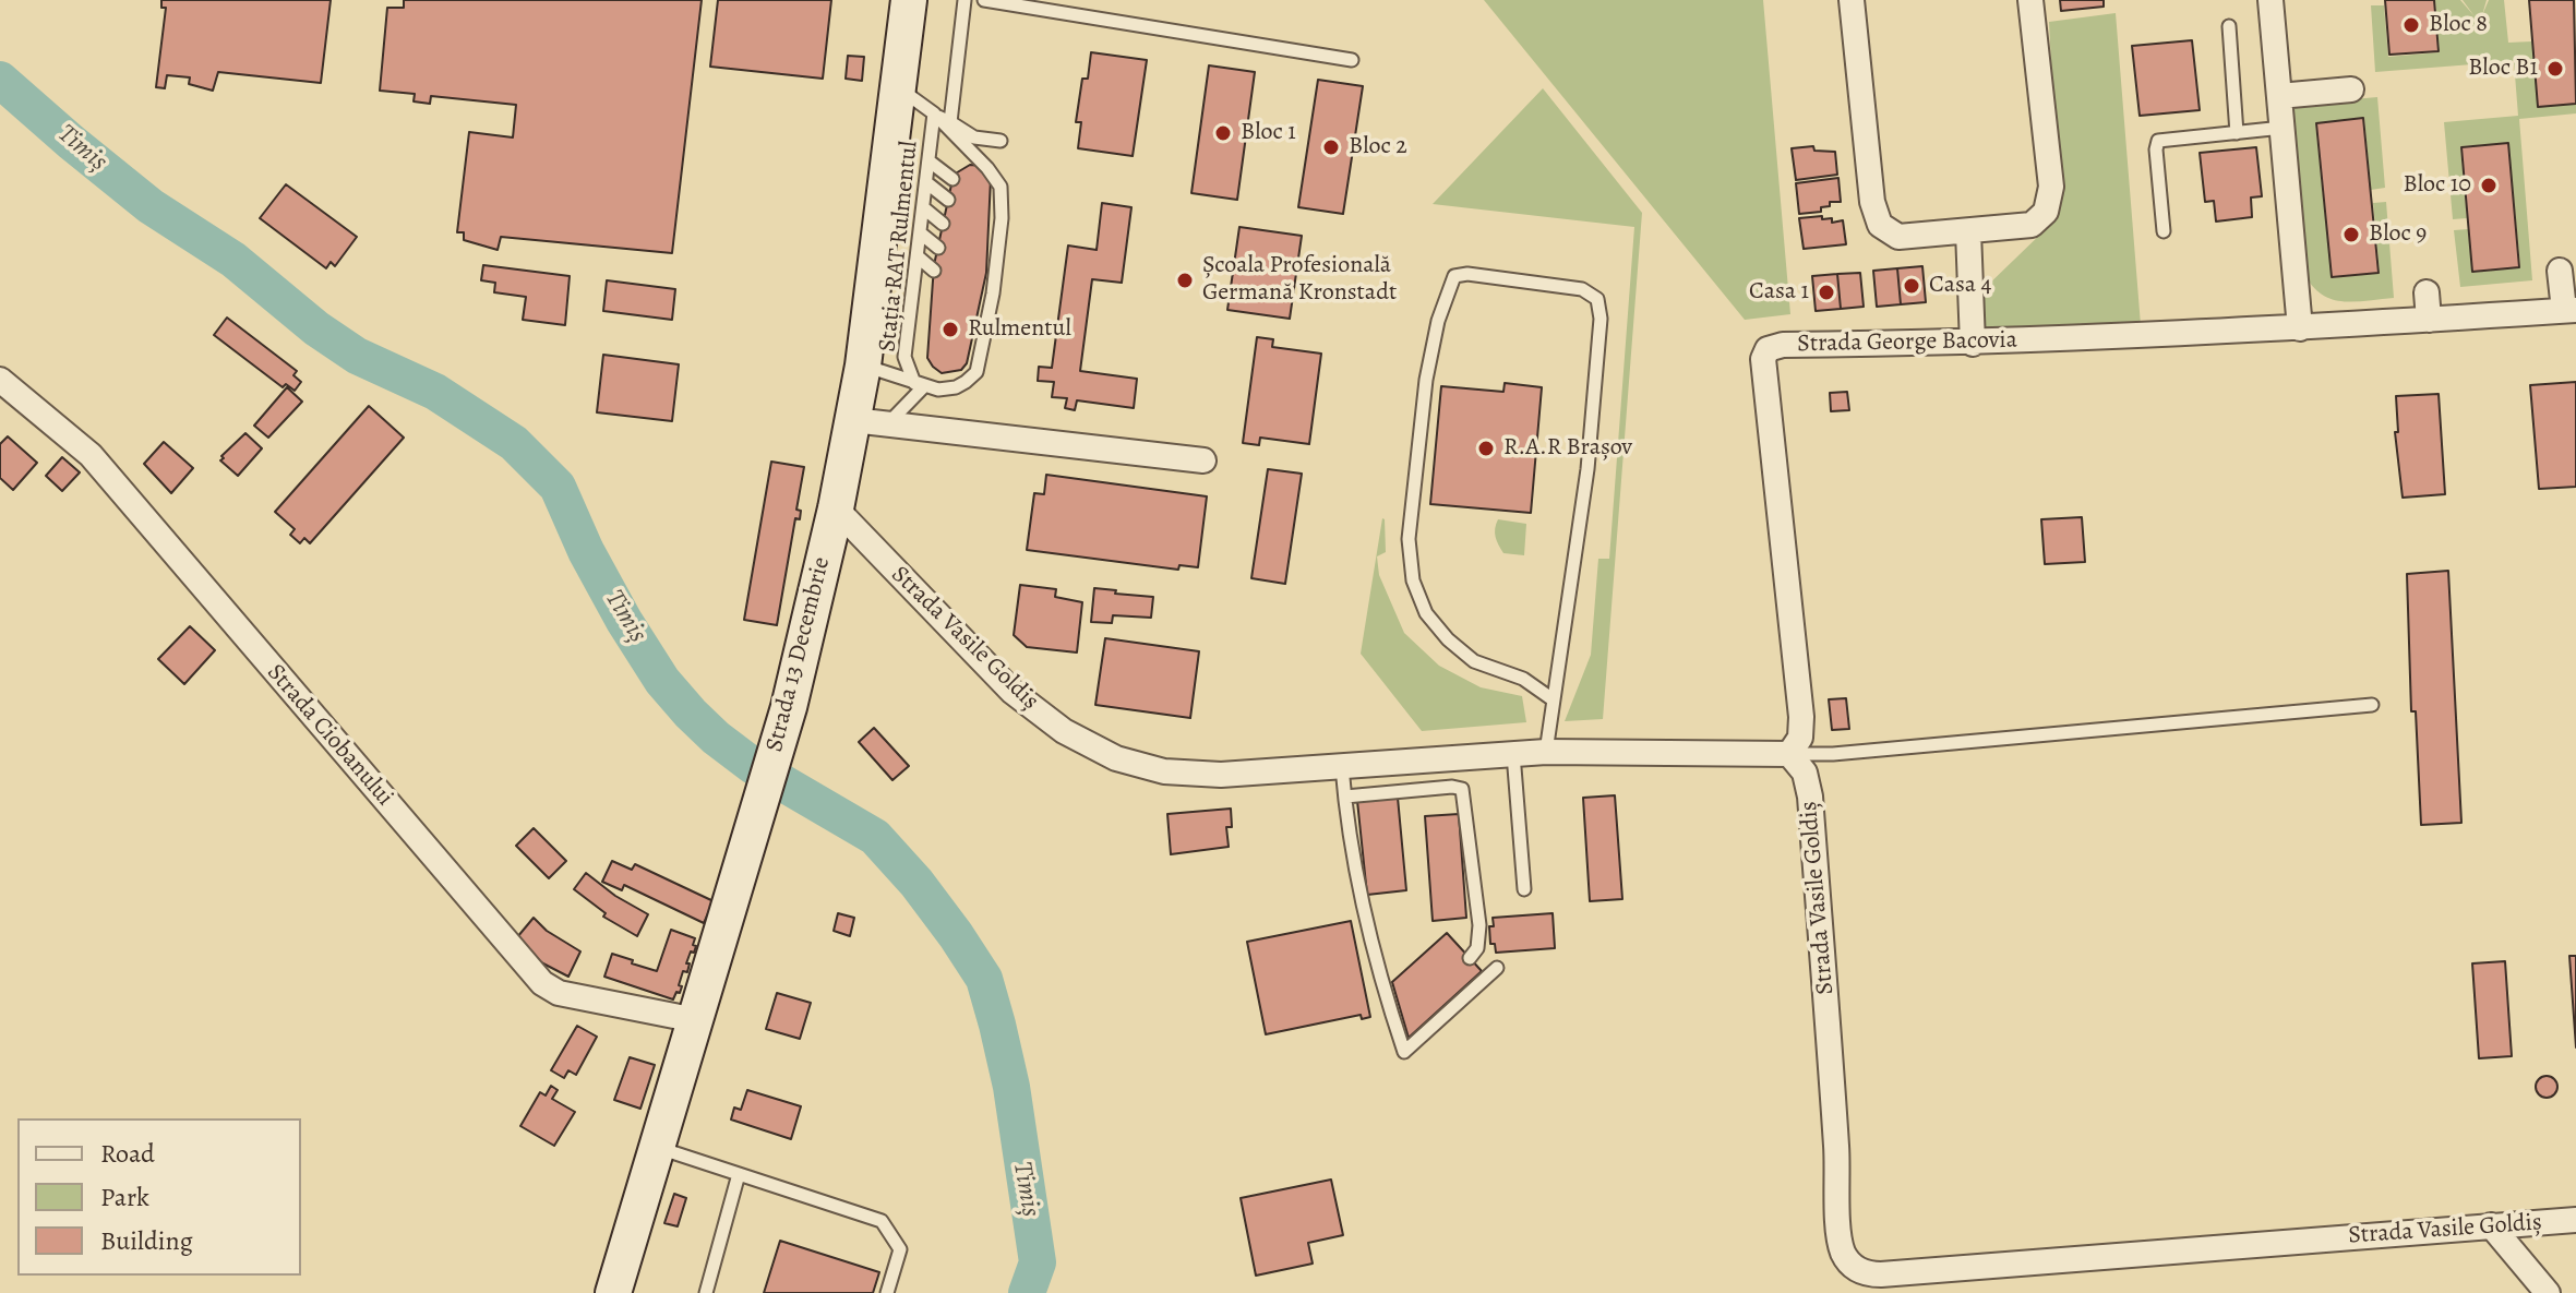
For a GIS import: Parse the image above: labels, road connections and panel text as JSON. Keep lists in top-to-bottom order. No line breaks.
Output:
{"streets":{"main road":["Strada 13 Decembrie"],"street":["Strada George Bacovia","Strada Vasile Goldiș","Strada Ciobanului"],"lane":["Stația RAT Rulmentul"]},"crossings":[["Stația RAT Rulmentul","Strada 13 Decembrie"],["Strada George Bacovia","Strada Vasile Goldiș"],["Strada Vasile Goldiș","Strada 13 Decembrie"],["Strada 13 Decembrie","Strada Ciobanului"]],"water":["Timiș"],"places":["Bloc 8","Bloc B1","Bloc 1","Bloc 2","Bloc 10","Bloc 9","Școala Profesională Germană Kronstadt","Casa 4","Casa 1","Rulmentul","R.A.R Brașov"],"legend":["Road","Park","Building"]}
